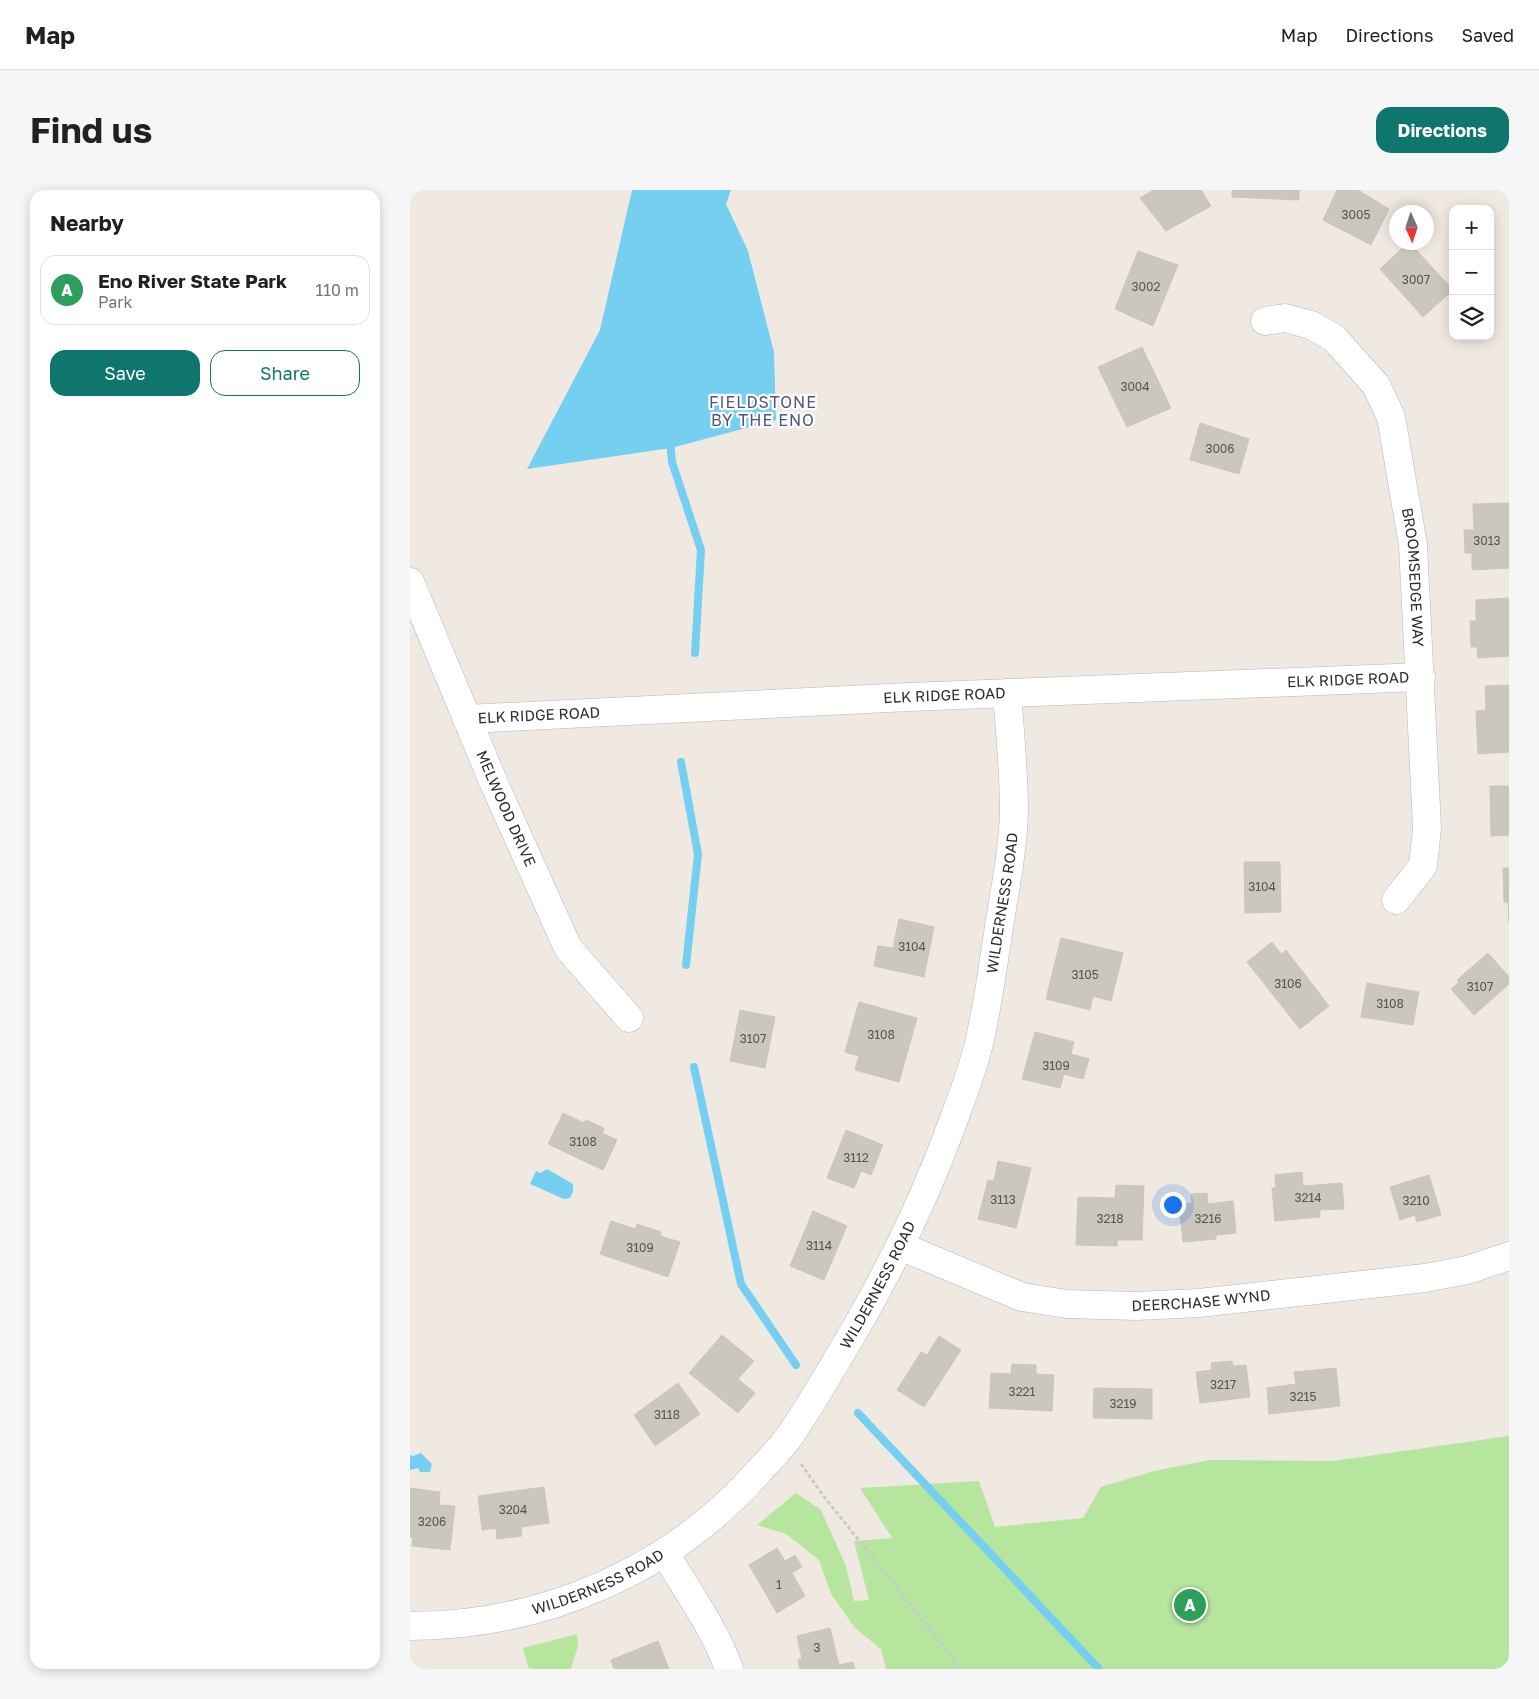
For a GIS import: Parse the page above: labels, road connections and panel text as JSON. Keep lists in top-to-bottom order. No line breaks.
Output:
{"streets":{"street":["BROOMSEDGE WAY","ELK RIDGE ROAD","MELWOOD DRIVE","WILDERNESS ROAD","DEERCHASE WYND"]},"crossings":[["BROOMSEDGE WAY","ELK RIDGE ROAD"],["ELK RIDGE ROAD","MELWOOD DRIVE"],["ELK RIDGE ROAD","WILDERNESS ROAD"],["WILDERNESS ROAD","DEERCHASE WYND"]],"districts":["FIELDSTONE BY THE ENO"],"house_numbers":["3005","3007","3002","3004","3006","3013","3104","3104","3105","3106","3107","3108","3108","3107","3109","3108","3112","3214","3113","3210","3218","3216","3114","3109","3217","3221","3215","3219","3118","3204","3206","1","3"],"north":"bottom","page":{"header":"Map","nav":["Map","Directions","Saved"],"buttons":["Directions",["Save","Share"]],"title":"Find us","heading":"Nearby","map_buttons":["+","−"],"list":[{"mark":"A","name":"Eno River State Park","note":"Park","value":"110 m"}],"pins":"A"}}
